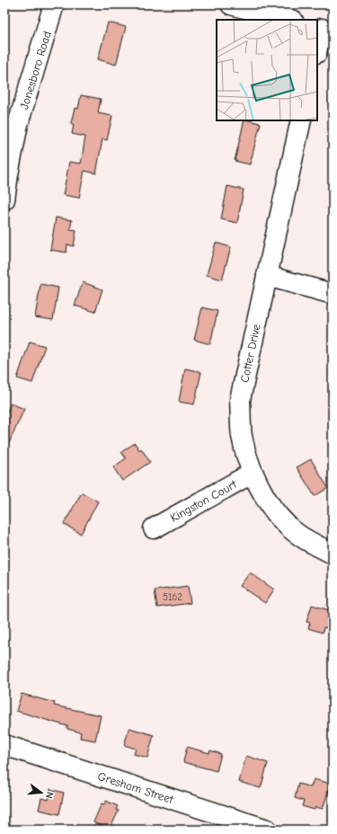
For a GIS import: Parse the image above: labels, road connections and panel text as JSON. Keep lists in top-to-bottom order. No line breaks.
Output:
{"streets":{"street":["Jonesboro Road","Cotter Drive","Kingston Court","Gresham Street"]},"crossings":[["Cotter Drive","Kingston Court"]],"house_numbers":["5162"],"north":"right"}
